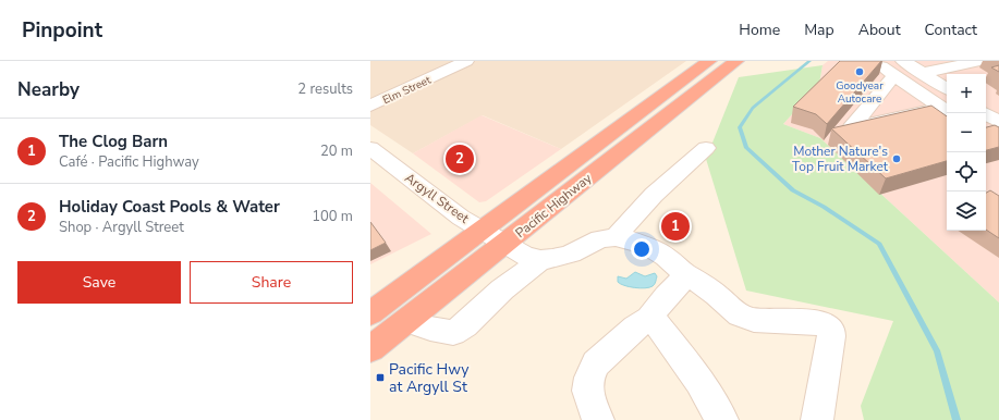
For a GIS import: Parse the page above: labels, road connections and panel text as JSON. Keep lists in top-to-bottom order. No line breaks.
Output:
{"streets":{"highway":["Pacific Highway"],"street":["Elm Street","Argyll Street"]},"crossings":[["Argyll Street","Pacific Highway"]],"places":{"other":["Goodyear Autocare","Mother Nature's Top Fruit Market"],"transit":["Pacific Hwy at Argyll St"]},"page":{"header":"Pinpoint","nav":["Home","Map","About","Contact"],"heading":["Nearby","2 results"],"map_buttons":["+","−"],"list":[{"mark":"1","name":"The Clog Barn","note":"Café · Pacific Highway","value":"20 m"},{"mark":"2","name":"Holiday Coast Pools & Water","note":"Shop · Argyll Street","value":"100 m"}],"pins":["2","1"],"buttons":["Save","Share"]}}
